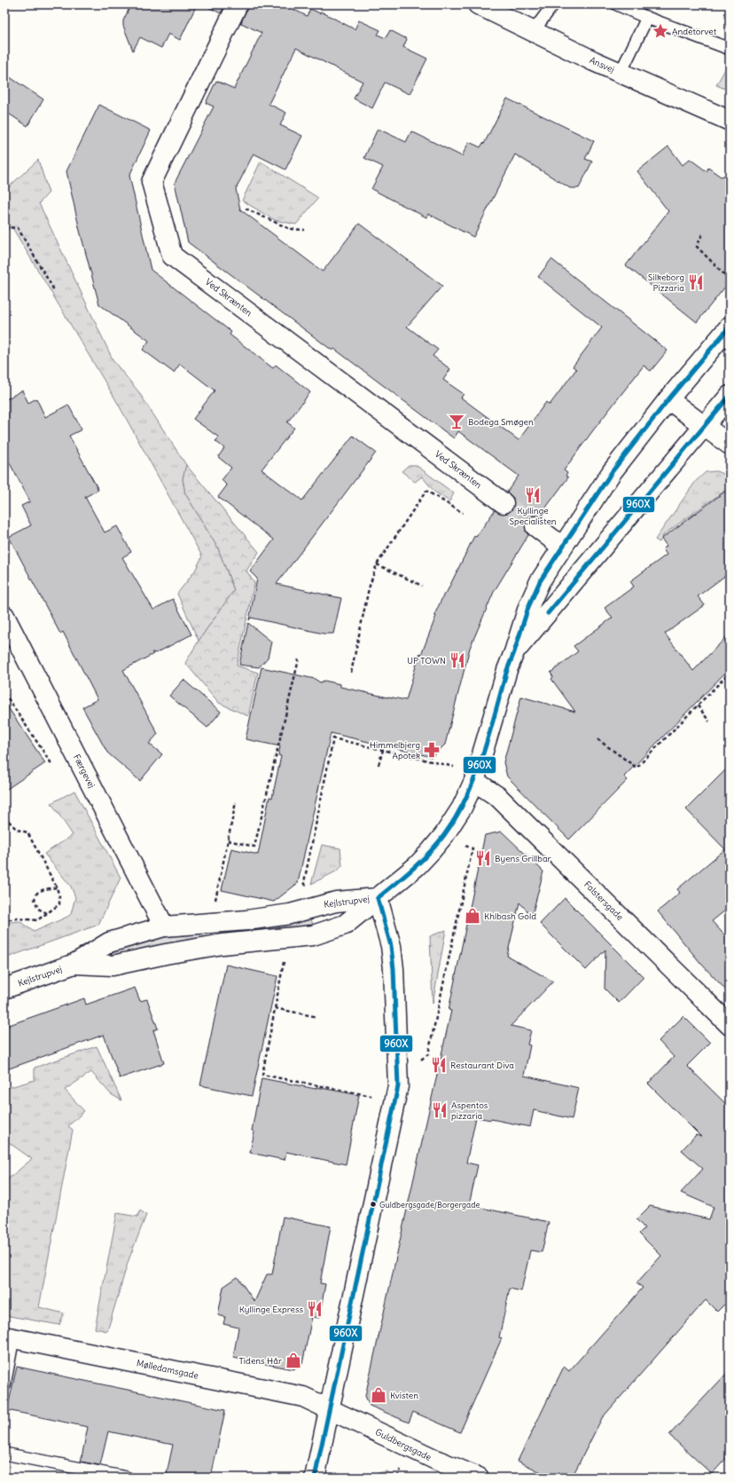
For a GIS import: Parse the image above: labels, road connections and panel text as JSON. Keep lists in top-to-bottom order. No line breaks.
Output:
{"streets":{"street":["Ansvej","Ved Skrænten","Færgevej","Falstersgade","Kejlstrupvej","Mølledamsgade","Guldbergsgade"]},"crossings":[["Færgevej","Kejlstrupvej"],["Mølledamsgade","Guldbergsgade"]],"places":{"place":["Andetorvet"],"restaurant":["Silkeborg Pizzaria","Kyllinge Specialisten","UP TOWN","Byens Grillbar","Restaurant Diva","Aspentos pizzaria","Kyllinge Express"],"bar":["Bodega Smøgen"],"pharmacy":["Himmelbjerg Apotek"],"shop":["Khlbash Gold","Tidens Hår","Kvisten"],"other":["Guldbergsgade/Borgergade"]},"lines":["transit line 960X"]}
